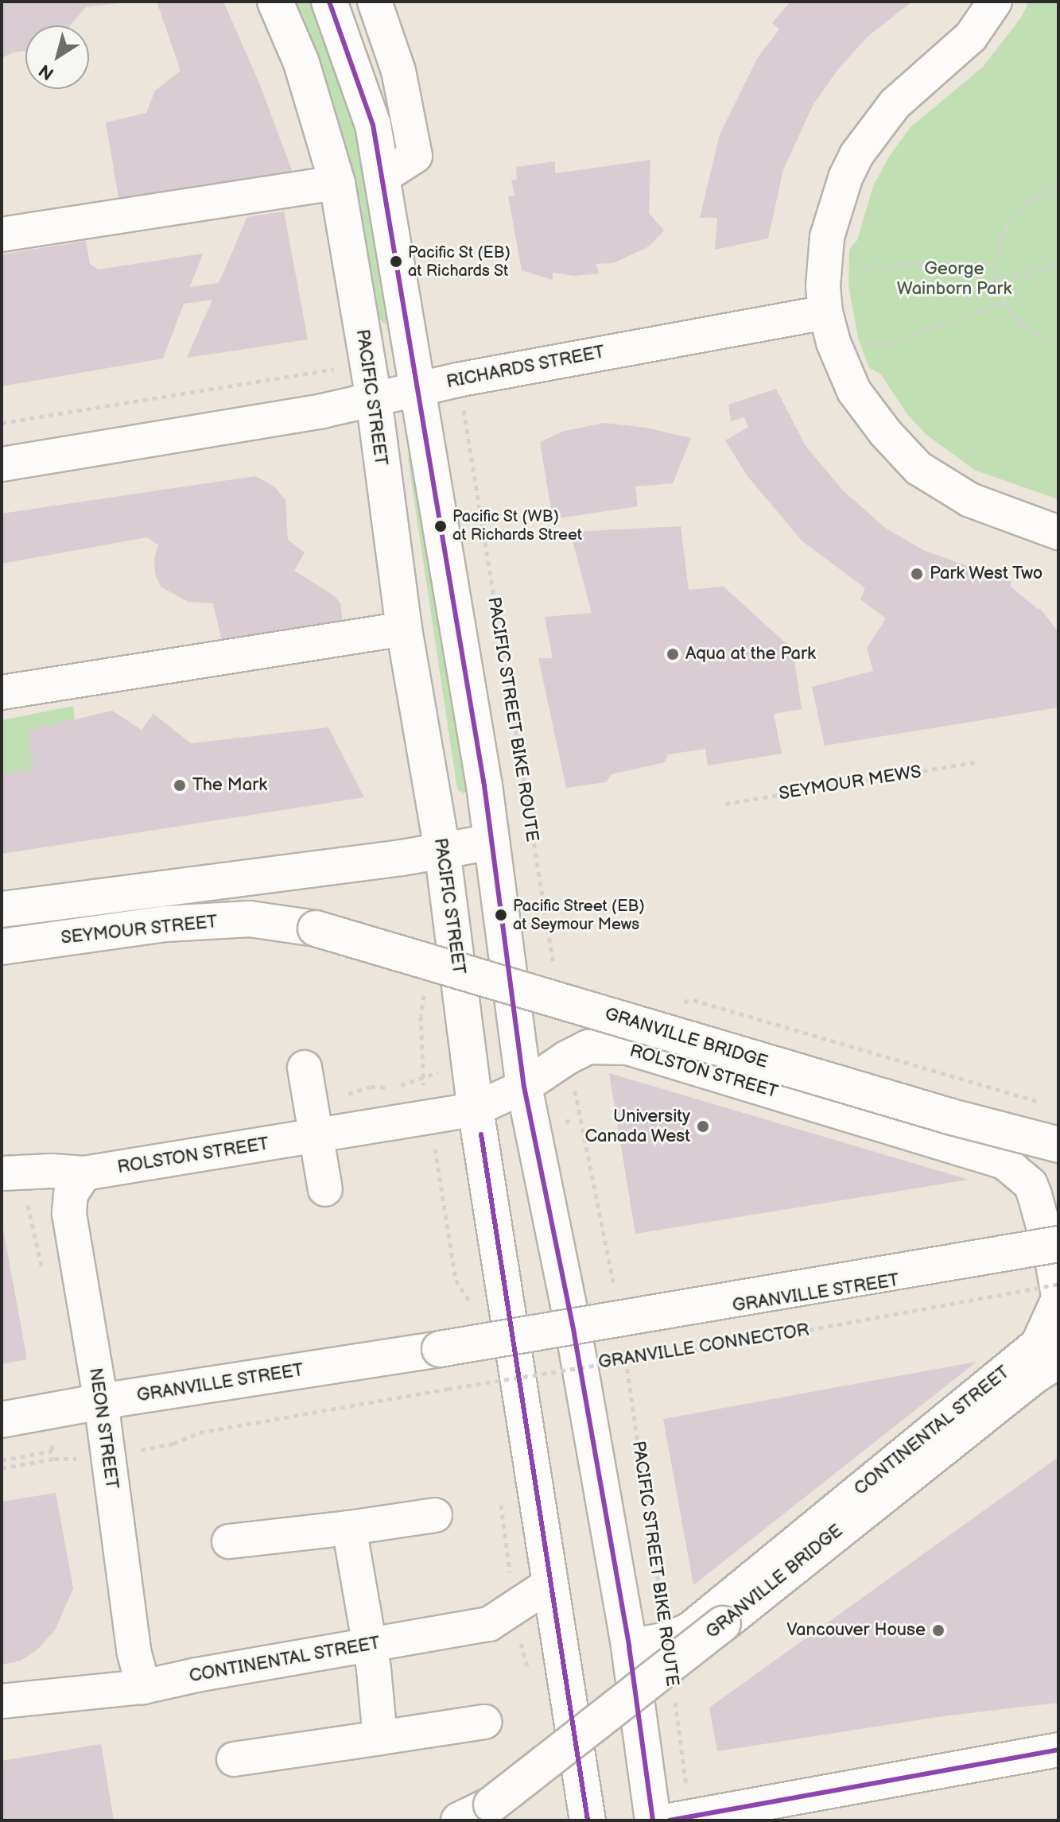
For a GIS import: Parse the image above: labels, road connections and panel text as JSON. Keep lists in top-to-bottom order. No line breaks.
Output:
{"streets":{"main road":["PACIFIC STREET","SEYMOUR STREET","GRANVILLE BRIDGE","GRANVILLE STREET"],"street":["RICHARDS STREET","ROLSTON STREET","NEON STREET","CONTINENTAL STREET"],"path":["PACIFIC STREET BIKE ROUTE","SEYMOUR MEWS","GRANVILLE CONNECTOR"]},"crossings":[["RICHARDS STREET","PACIFIC STREET"],["PACIFIC STREET","ROLSTON STREET"],["PACIFIC STREET","CONTINENTAL STREET"],["PACIFIC STREET BIKE ROUTE","CONTINENTAL STREET"],["SEYMOUR STREET","GRANVILLE BRIDGE"],["ROLSTON STREET","GRANVILLE STREET"],["ROLSTON STREET","GRANVILLE CONNECTOR"],["ROLSTON STREET","NEON STREET"],["ROLSTON STREET","CONTINENTAL STREET"],["GRANVILLE STREET","GRANVILLE CONNECTOR"],["GRANVILLE STREET","NEON STREET"],["GRANVILLE STREET","CONTINENTAL STREET"],["GRANVILLE CONNECTOR","CONTINENTAL STREET"],["NEON STREET","CONTINENTAL STREET"]],"parks":["George Wainborn Park"],"places":["Pacific St (EB) at Richards St","Pacific St (WB) at Richards Street","Park West Two","Aqua at the Park","The Mark","Pacific Street (EB) at Seymour Mews","University Canada West","Vancouver House"],"north":"bottom left"}
